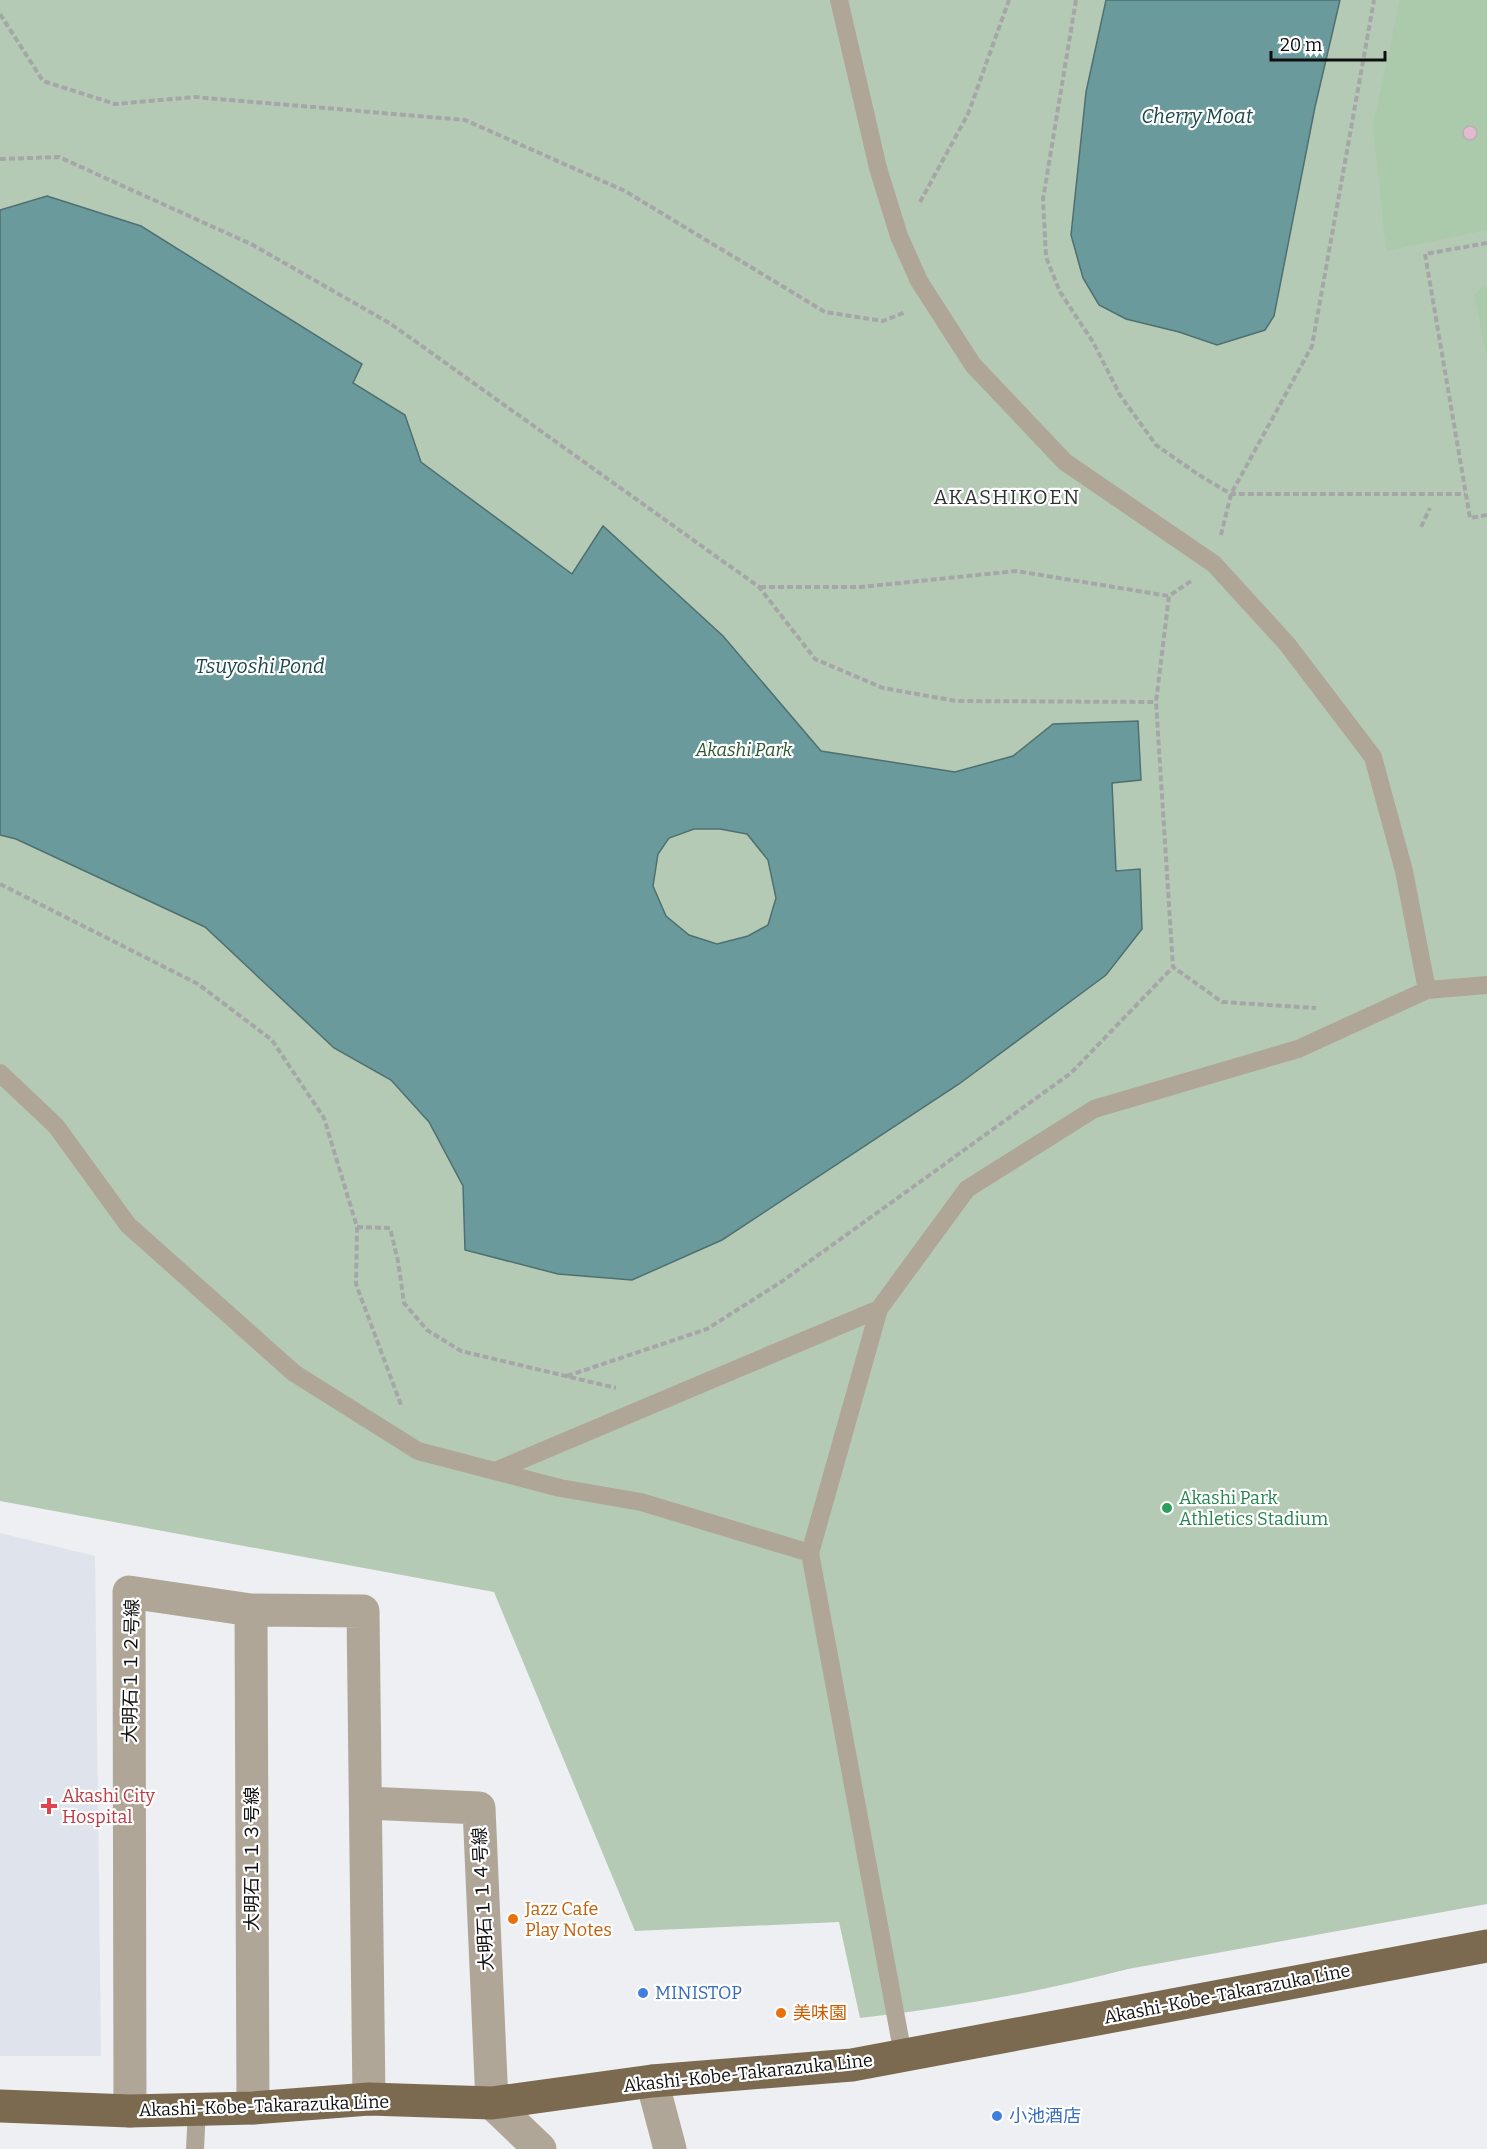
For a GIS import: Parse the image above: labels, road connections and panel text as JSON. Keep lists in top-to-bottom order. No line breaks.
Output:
{"streets":{"main road":["Akashi-Kobe-Takarazuka Line"],"street":["大明石１１２号線","大明石１１３号線","大明石１１４号線"]},"crossings":[["大明石１１２号線","大明石１１３号線"],["大明石１１２号線","大明石１１４号線"],["大明石１１２号線","Akashi-Kobe-Takarazuka Line"],["大明石１１３号線","Akashi-Kobe-Takarazuka Line"],["大明石１１４号線","Akashi-Kobe-Takarazuka Line"]],"districts":["AKASHIKOEN"],"water":["Cherry Moat","Tsuyoshi Pond"],"parks":["Akashi Park"],"places":{"other":["Akashi Park Athletics Stadium","Jazz Cafe Play Notes","MINISTOP","美味園","小池酒店"],"health":["Akashi City Hospital"]},"scale_bar":"20 m"}
